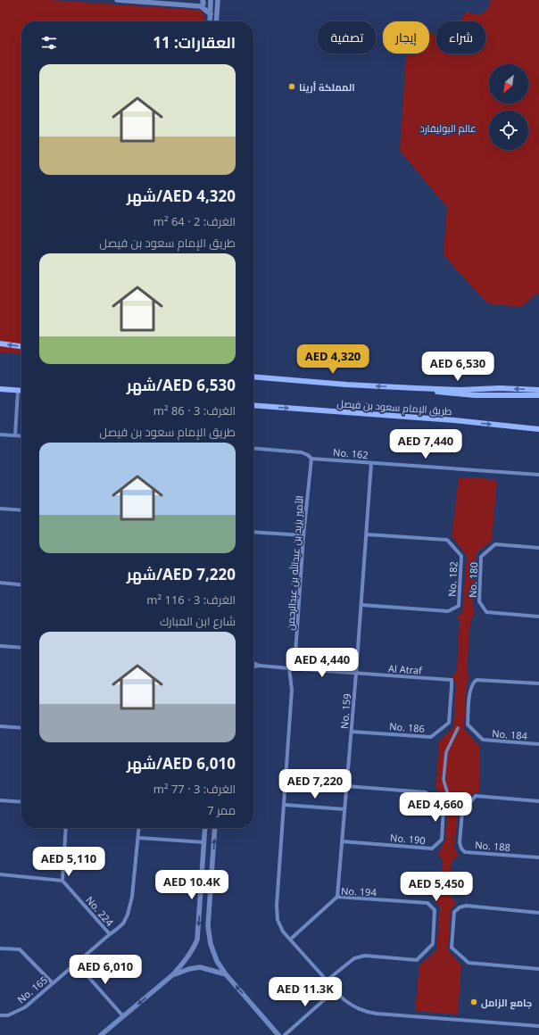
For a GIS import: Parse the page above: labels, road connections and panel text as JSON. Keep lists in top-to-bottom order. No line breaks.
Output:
{"streets":{"main road":["طريق الإمام سعود بن فيصل"],"street":["No. 162","الأمير يزيد بن عبدالله بن عبدالرحمن","No. 182","No. 180","Al Atraf","No. 159","No. 186","No. 184","No. 190","No. 188","No. 194","No. 224","No. 165"]},"crossings":[["No. 162","الأمير يزيد بن عبدالله بن عبدالرحمن"],["No. 162","No. 159"],["الأمير يزيد بن عبدالله بن عبدالرحمن","Al Atraf"],["الأمير يزيد بن عبدالله بن عبدالرحمن","No. 194"],["No. 182","No. 159"],["Al Atraf","No. 159"],["Al Atraf","No. 186"],["No. 159","No. 186"],["No. 159","No. 190"],["No. 159","No. 194"],["No. 224","No. 165"]],"parks":["عالم البوليفارد"],"places":["المملكة أرينا","جامع الزامل"],"north":"bottom left","page":{"chip":["شراء","إيجار","تصفية"],"heading":"العقارات: 11","list":[{"name":"AED 4,320/شهر","note":"الغرف: 2 · 64 m² · طريق الإمام سعود بن فيصل"},{"name":"AED 6,530/شهر","note":"الغرف: 3 · 86 m² · طريق الإمام سعود بن فيصل"},{"name":"AED 7,220/شهر","note":"الغرف: 3 · 116 m² · شارع ابن المبارك"},{"name":"AED 6,010/شهر","note":"الغرف: 3 · 77 m² · ممر 7"}],"price":["AED 4,320","AED 6,530","AED 7,440","AED 4,440","AED 7,220","AED 4,660","AED 5,110","AED 10.4K","AED 5,450","AED 6,010","AED 11.3K"]}}
